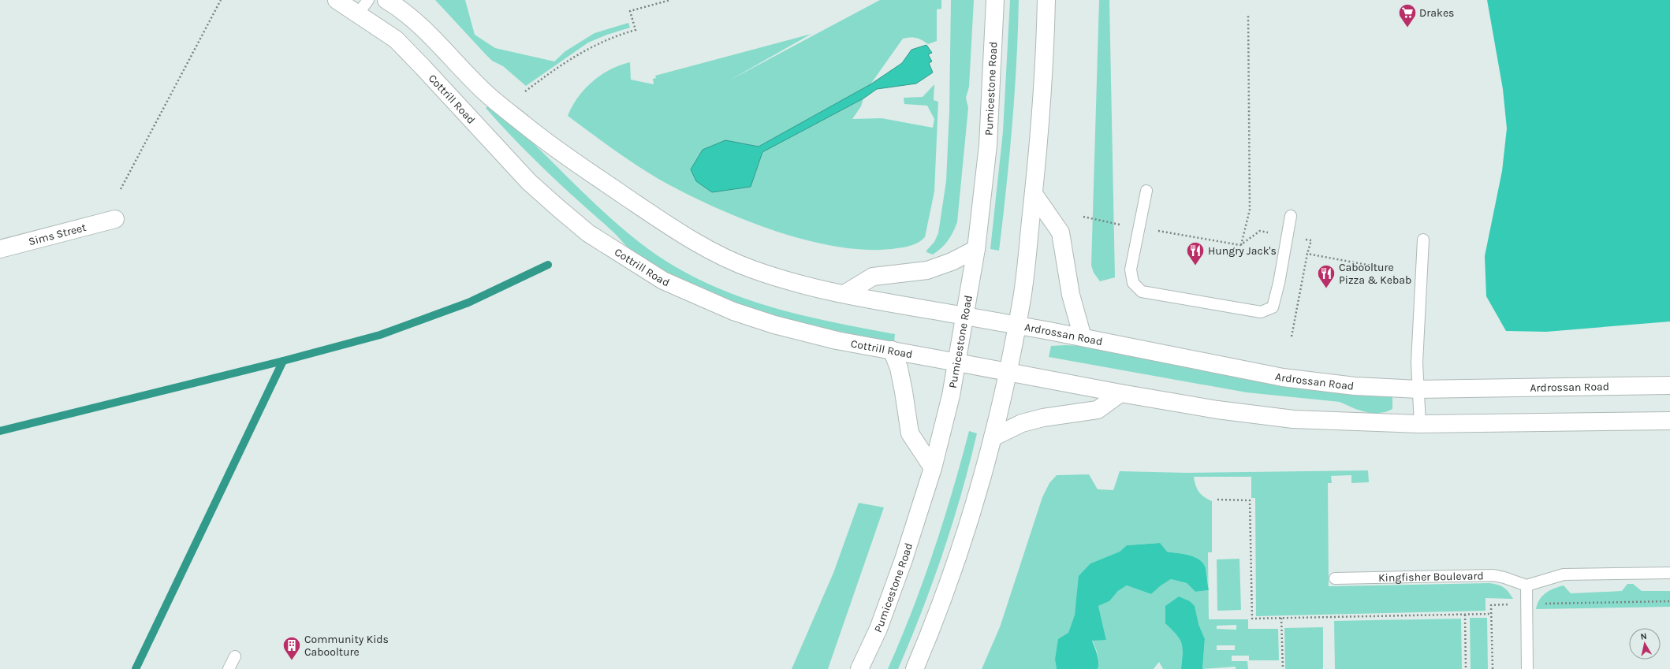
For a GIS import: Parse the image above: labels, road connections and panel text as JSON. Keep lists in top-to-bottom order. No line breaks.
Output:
{"streets":{"main road":["Pumicestone Road","Cottrill Road","Sims Street","Ardrossan Road"],"lane":["Kingfisher Boulevard"]},"crossings":[["Pumicestone Road","Cottrill Road"],["Pumicestone Road","Ardrossan Road"]],"places":{"supermarket":["Drakes"],"restaurant":["Hungry Jack's","Caboolture Pizza & Kebab"],"building":["Community Kids Caboolture"]},"north":"top"}
